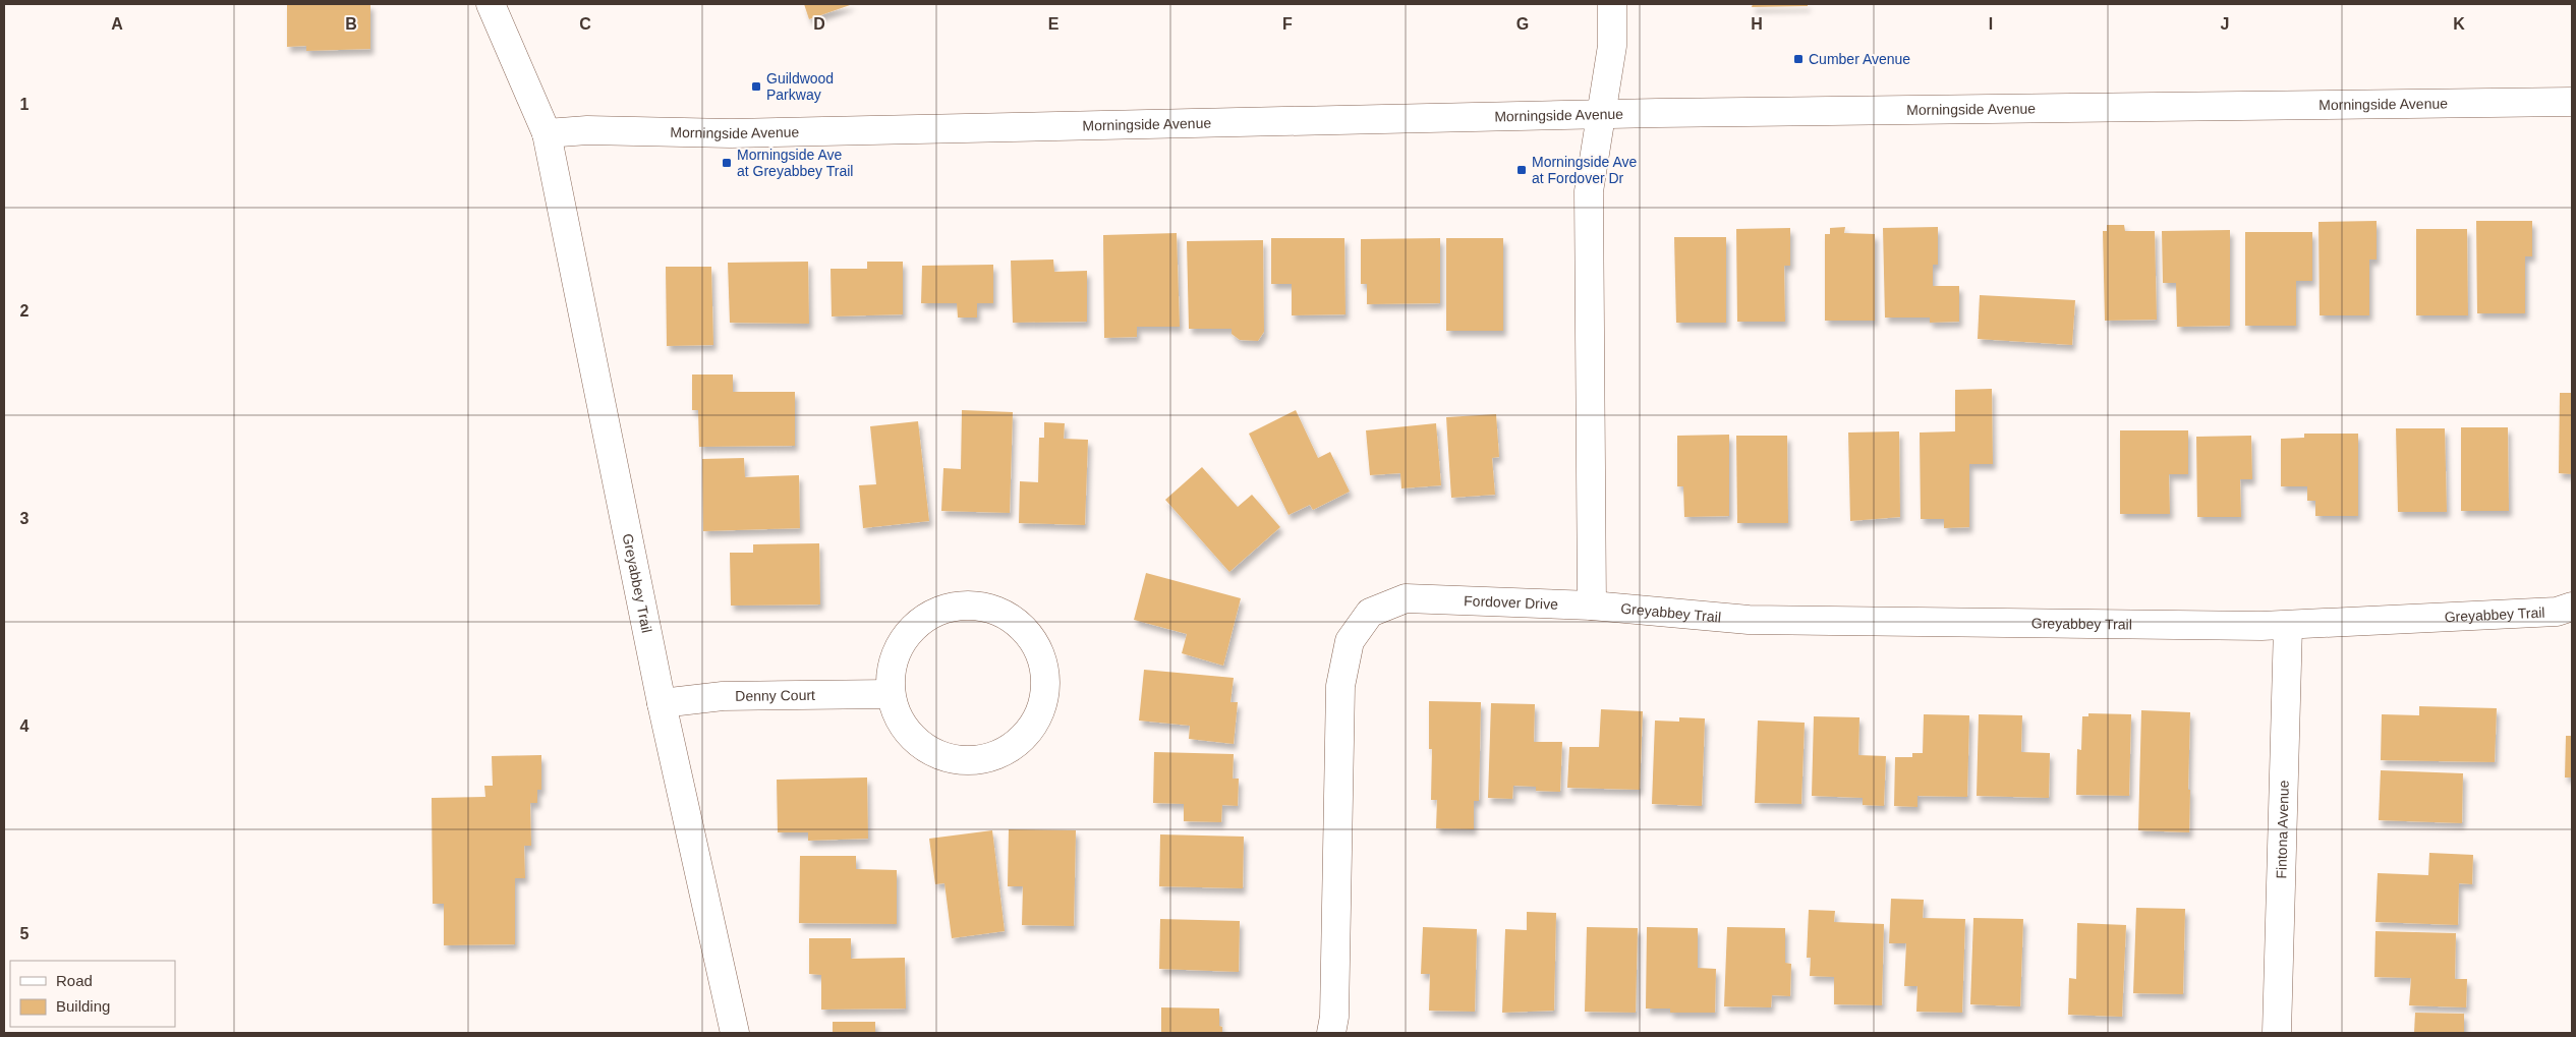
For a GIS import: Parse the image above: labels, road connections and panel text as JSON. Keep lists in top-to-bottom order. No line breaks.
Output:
{"streets":{"street":["Morningside Avenue","Greyabbey Trail","Fordover Drive","Denny Court","Fintona Avenue"]},"crossings":[["Morningside Avenue","Greyabbey Trail"],["Greyabbey Trail","Fordover Drive"],["Greyabbey Trail","Denny Court"],["Greyabbey Trail","Fintona Avenue"]],"places":{"transit":["Cumber Avenue","Guildwood Parkway","Morningside Ave at Greyabbey Trail","Morningside Ave at Fordover Dr"]},"legend":["Road","Building"],"grid":{"columns":["A","B","C","D","E","F","G","H","I","J","K"],"rows":["1","2","3","4","5"]}}
